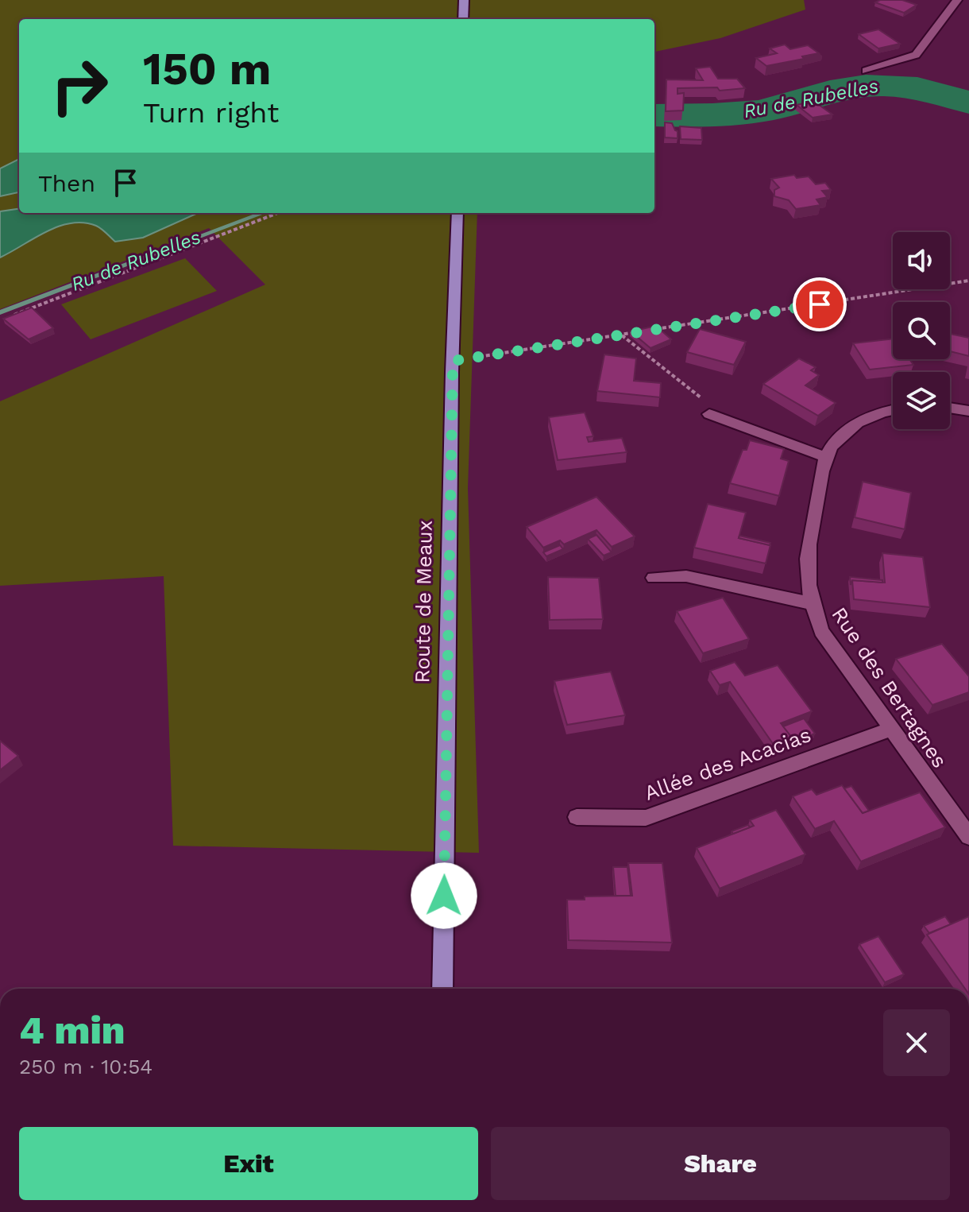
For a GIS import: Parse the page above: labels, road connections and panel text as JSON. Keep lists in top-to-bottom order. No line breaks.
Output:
{"streets":{"main road":["Route de Meaux"],"street":["Rue des Bertagnes","Allée des Acacias"]},"crossings":[["Rue des Bertagnes","Allée des Acacias"]],"water":["Ru de Rubelles"],"page":{"turn":["150 m","Turn right"],"then":"Then","heading":["4 min","250 m · 10:54"],"buttons":["Exit","Share"]}}
